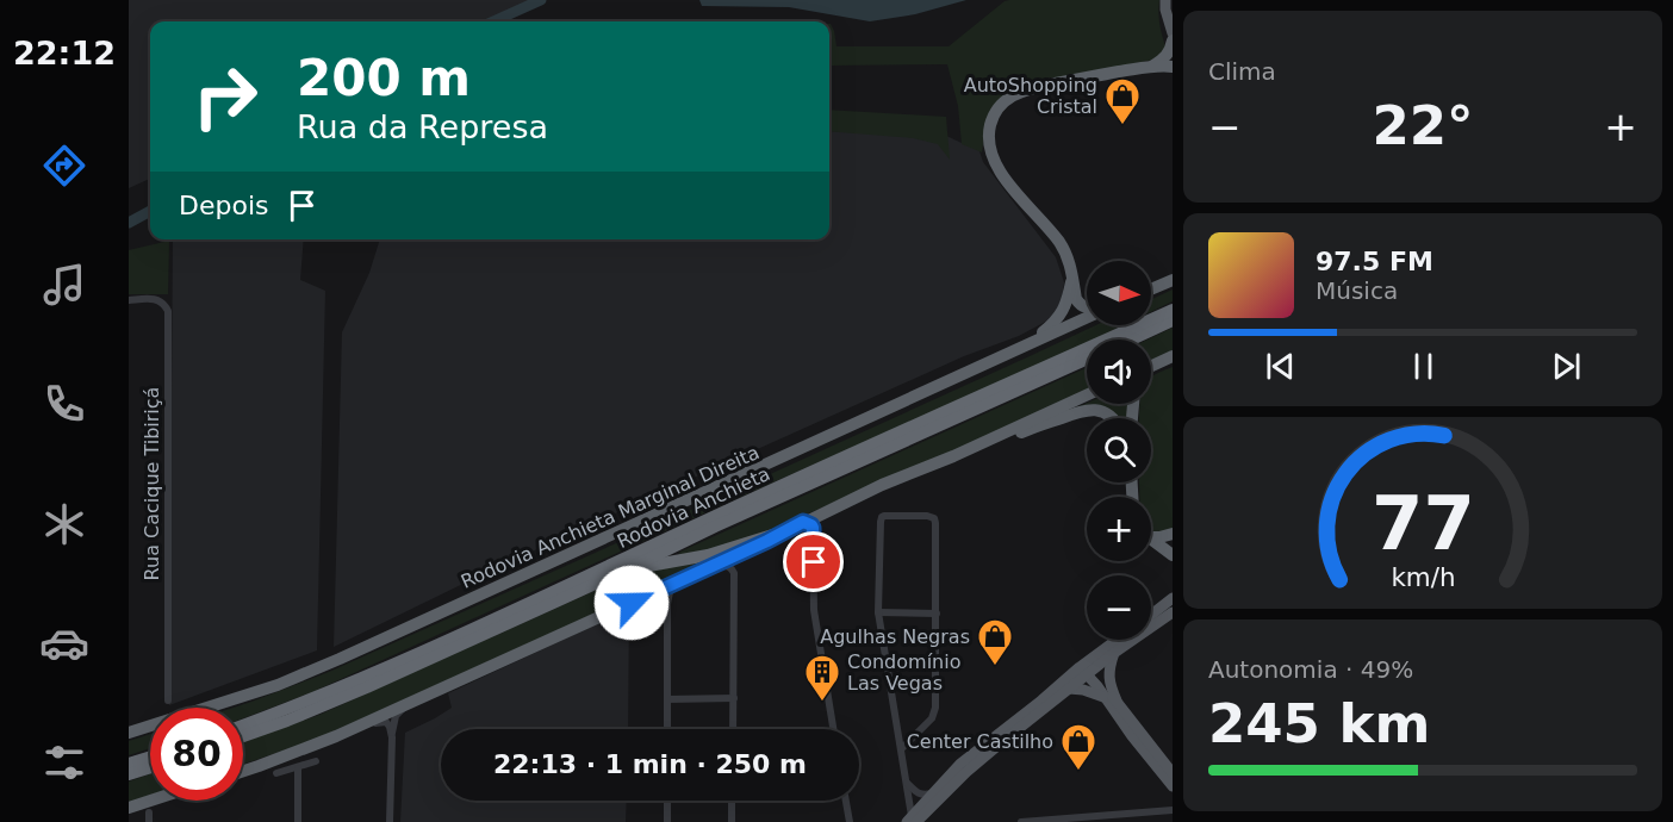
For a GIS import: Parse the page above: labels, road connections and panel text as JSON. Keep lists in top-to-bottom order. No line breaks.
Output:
{"streets":{"highway":["Rodovia Anchieta","Rodovia Anchieta Marginal Direita"],"street":["Rua Cacique Tibiriçá"]},"places":{"shop":["AutoShopping Cristal","Agulhas Negras","Center Castilho"],"building":["Condomínio Las Vegas"]},"north":"right","page":{"tabs":"22:12","tile":["Clima",["Autonomia · 49%","245 km"]],"turn":["200 m","Rua da Represa"],"heat":["−","22°","+"],"then":"Depois","song":["97.5 FM","Música"],"map_buttons":["+","−"],"limit":"80","trip":"22:13 · 1 min · 250 m","gauge":["77","km/h"]}}
